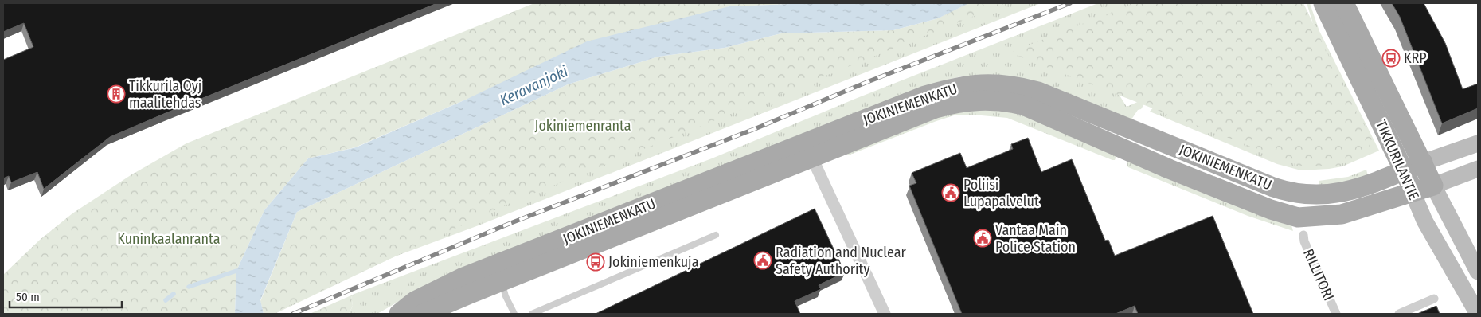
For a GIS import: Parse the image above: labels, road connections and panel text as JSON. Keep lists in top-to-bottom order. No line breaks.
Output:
{"streets":{"main road":["JOKINIEMENKATU","TIKKURILANTIE"],"street":["RILLITORI"]},"crossings":[["JOKINIEMENKATU","TIKKURILANTIE"]],"water":["Keravanjoki"],"parks":["Jokiniemenranta","Kuninkaalanranta"],"places":{"bus stop":["KRP","Jokiniemenkuja"],"building":["Tikkurila Oyj maalitehdas"],"public building":["Poliisi Lupapalvelut","Vantaa Main Police Station","Radiation and Nuclear Safety Authority"]},"scale_bar":"50 m"}
